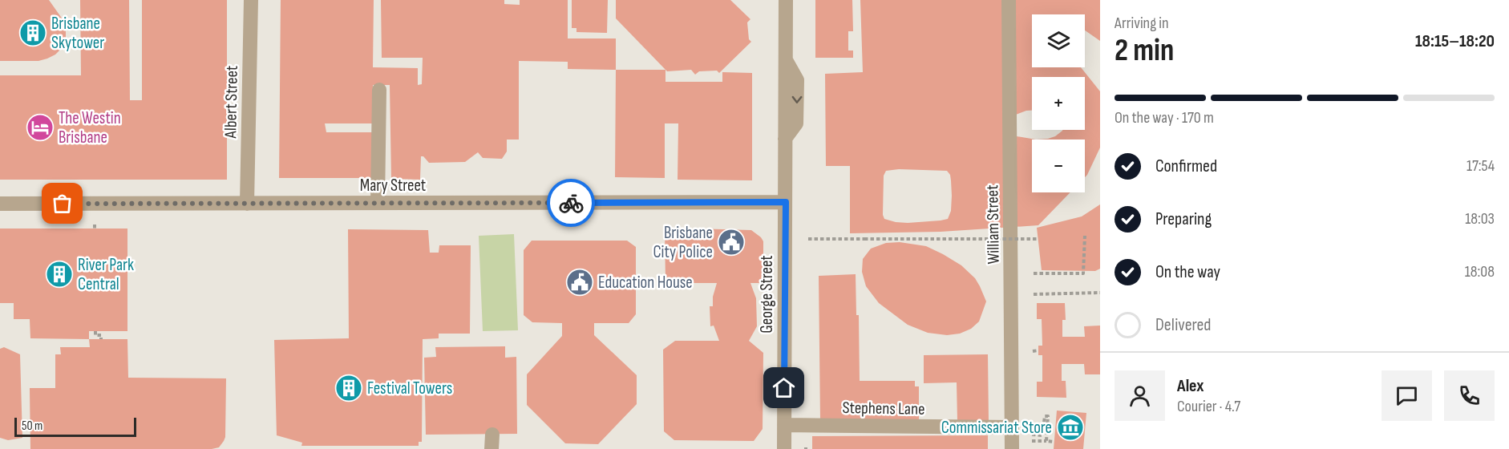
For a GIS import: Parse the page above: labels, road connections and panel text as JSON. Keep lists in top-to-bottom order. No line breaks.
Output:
{"streets":{"street":["Albert Street","Mary Street","William Street","George Street","Stephens Lane"]},"crossings":[["Albert Street","Mary Street"],["Mary Street","George Street"],["William Street","Stephens Lane"],["George Street","Stephens Lane"]],"places":{"building":["Brisbane Skytower","River Park Central","Festival Towers"],"hotel":["The Westin Brisbane"],"public building":["Brisbane City Police","Education House"],"museum":["Commissariat Store"]},"scale_bar":"50 m","page":{"heading":["2 min","Arriving in","18:15–18:20"],"panel":["Alex","Courier · 4.7"],"map_buttons":["+","−"],"bar":"On the way · 170 m","list":[["Confirmed","17:54"],["Preparing","18:03"],["On the way","18:08"],"Delivered"],"scale":"50 m"}}
